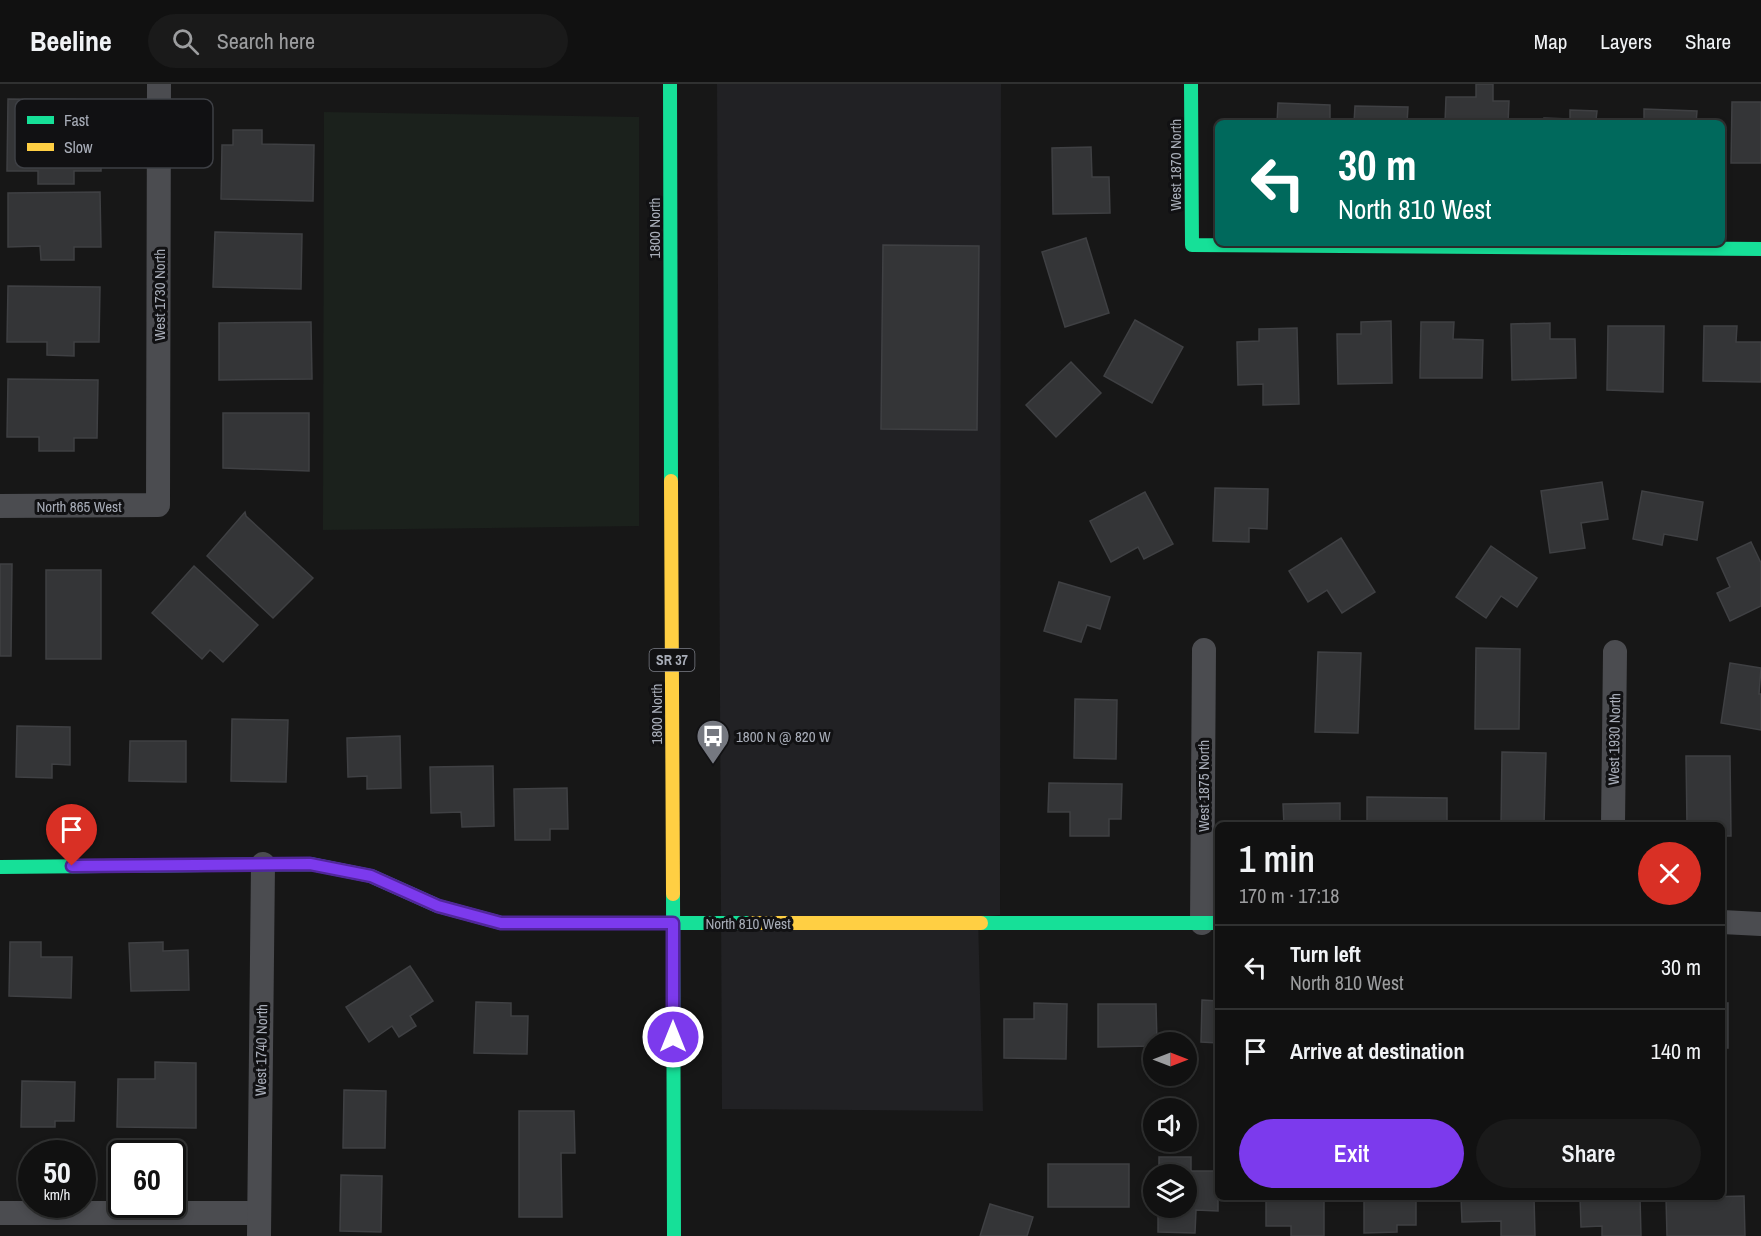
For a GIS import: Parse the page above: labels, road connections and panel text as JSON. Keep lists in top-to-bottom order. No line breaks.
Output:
{"streets":{"street":["West 1870 North","1800 North","West 1730 North","North 865 West","SR 37","West 1930 North","West 1875 North","North 810 West","West 1740 North"]},"crossings":[["1800 North","North 810 West"],["West 1730 North","North 865 West"],["West 1875 North","North 810 West"],["North 810 West","West 1740 North"]],"places":{"bus stop":["1800 N @ 820 W"]},"legend":["Fast","Slow"],"north":"right","page":{"header":"Beeline","search":"Search here","nav":["Map","Layers","Share"],"turn":["30 m","North 810 West"],"heading":["1 min","170 m · 17:18"],"list":[{"name":"Turn left","note":"North 810 West","value":"30 m"},{"name":"Arrive at destination","value":"140 m"}],"buttons":["Exit","Share"],"speed":"50 km/h","limit":"60"}}
